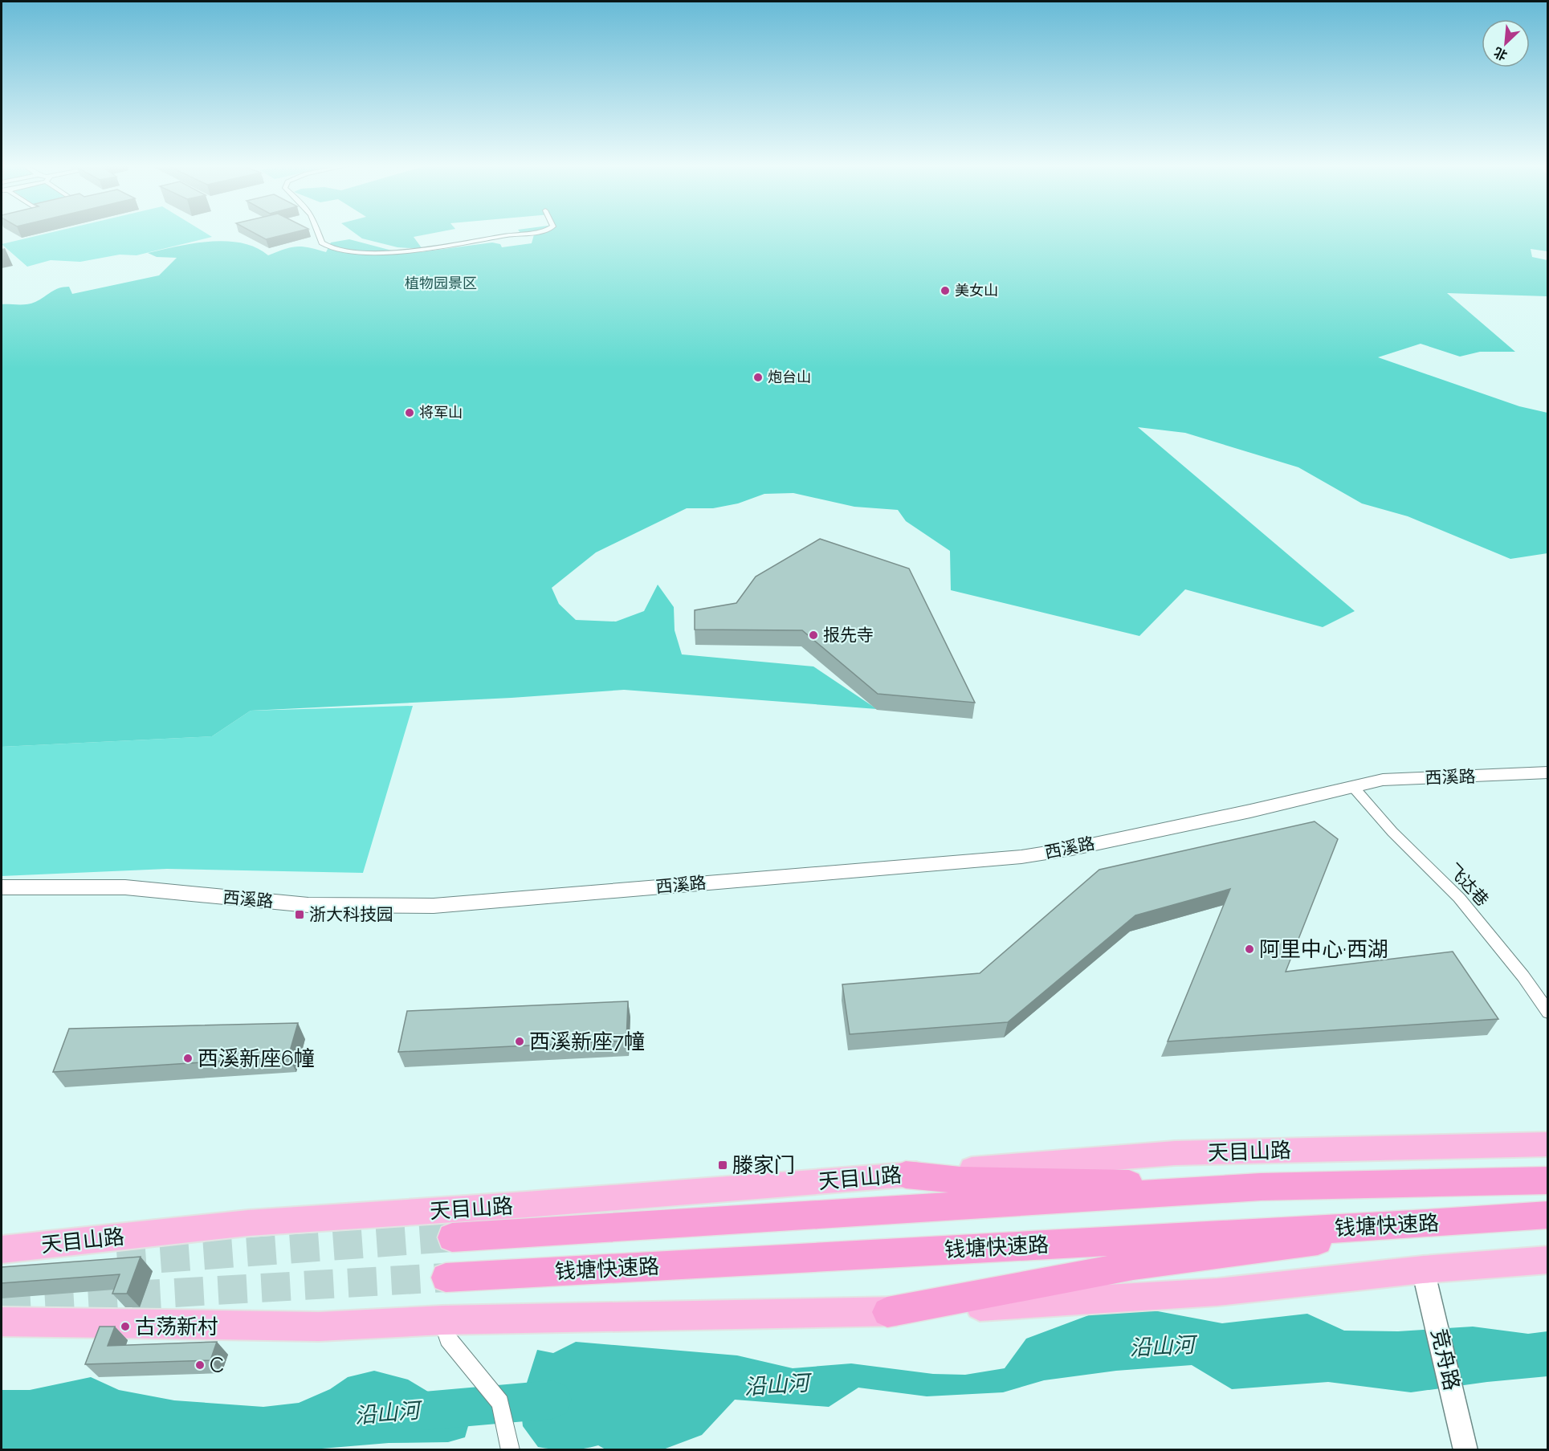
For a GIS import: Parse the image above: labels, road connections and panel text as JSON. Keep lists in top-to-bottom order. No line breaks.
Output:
{"streets":{"highway":["钱塘快速路"],"main road":["西溪路","天目山路"],"street":["飞达巷","竞舟路"]},"crossings":[["西溪路","飞达巷"]],"water":["沿山河"],"parks":["植物园景区"],"places":{"other":["美女山","炮台山","将军山","报先寺","阿里中心·西湖","西溪新座7幢","西溪新座6幢","古荡新村","C"],"transit":["浙大科技园","滕家门"]},"north":"bottom left"}
